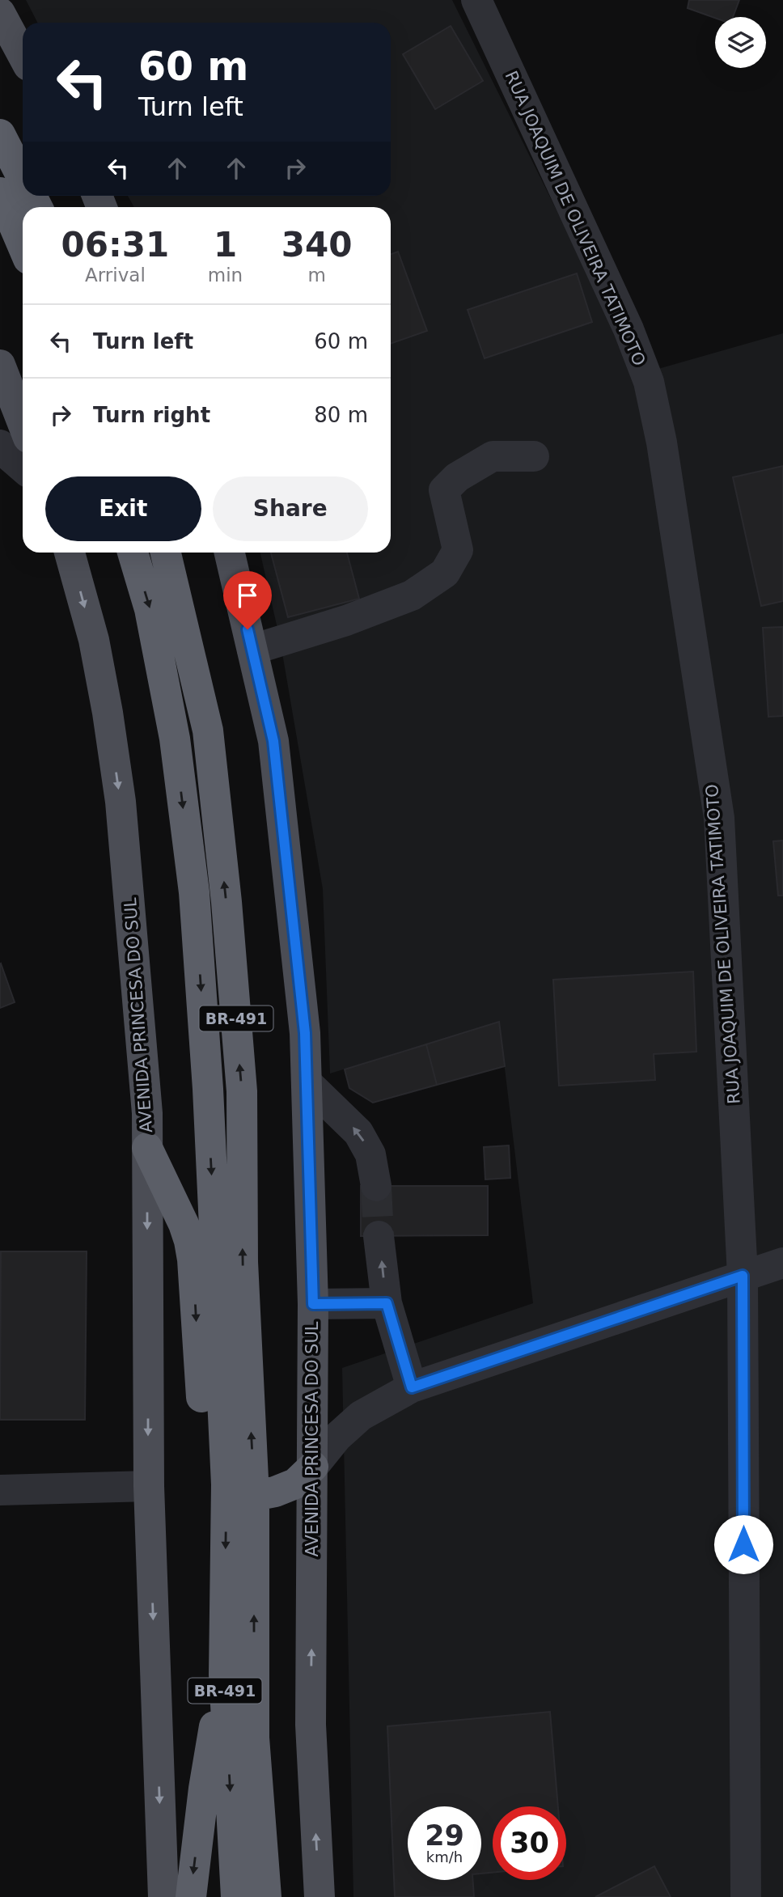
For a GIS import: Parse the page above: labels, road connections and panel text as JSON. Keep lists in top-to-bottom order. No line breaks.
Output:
{"streets":{"highway":["BR-491"],"main road":["AVENIDA PRINCESA DO SUL"],"street":["RUA JOAQUIM DE OLIVEIRA TATIMOTO"]},"page":{"turn":["60 m","Turn left"],"eta":["06:31","Arrival","1","min","340","m"],"list":[{"name":"Turn left","value":"60 m"},{"name":"Turn right","value":"80 m"}],"buttons":["Exit","Share"],"speed":"29 km/h","limit":"30"}}
